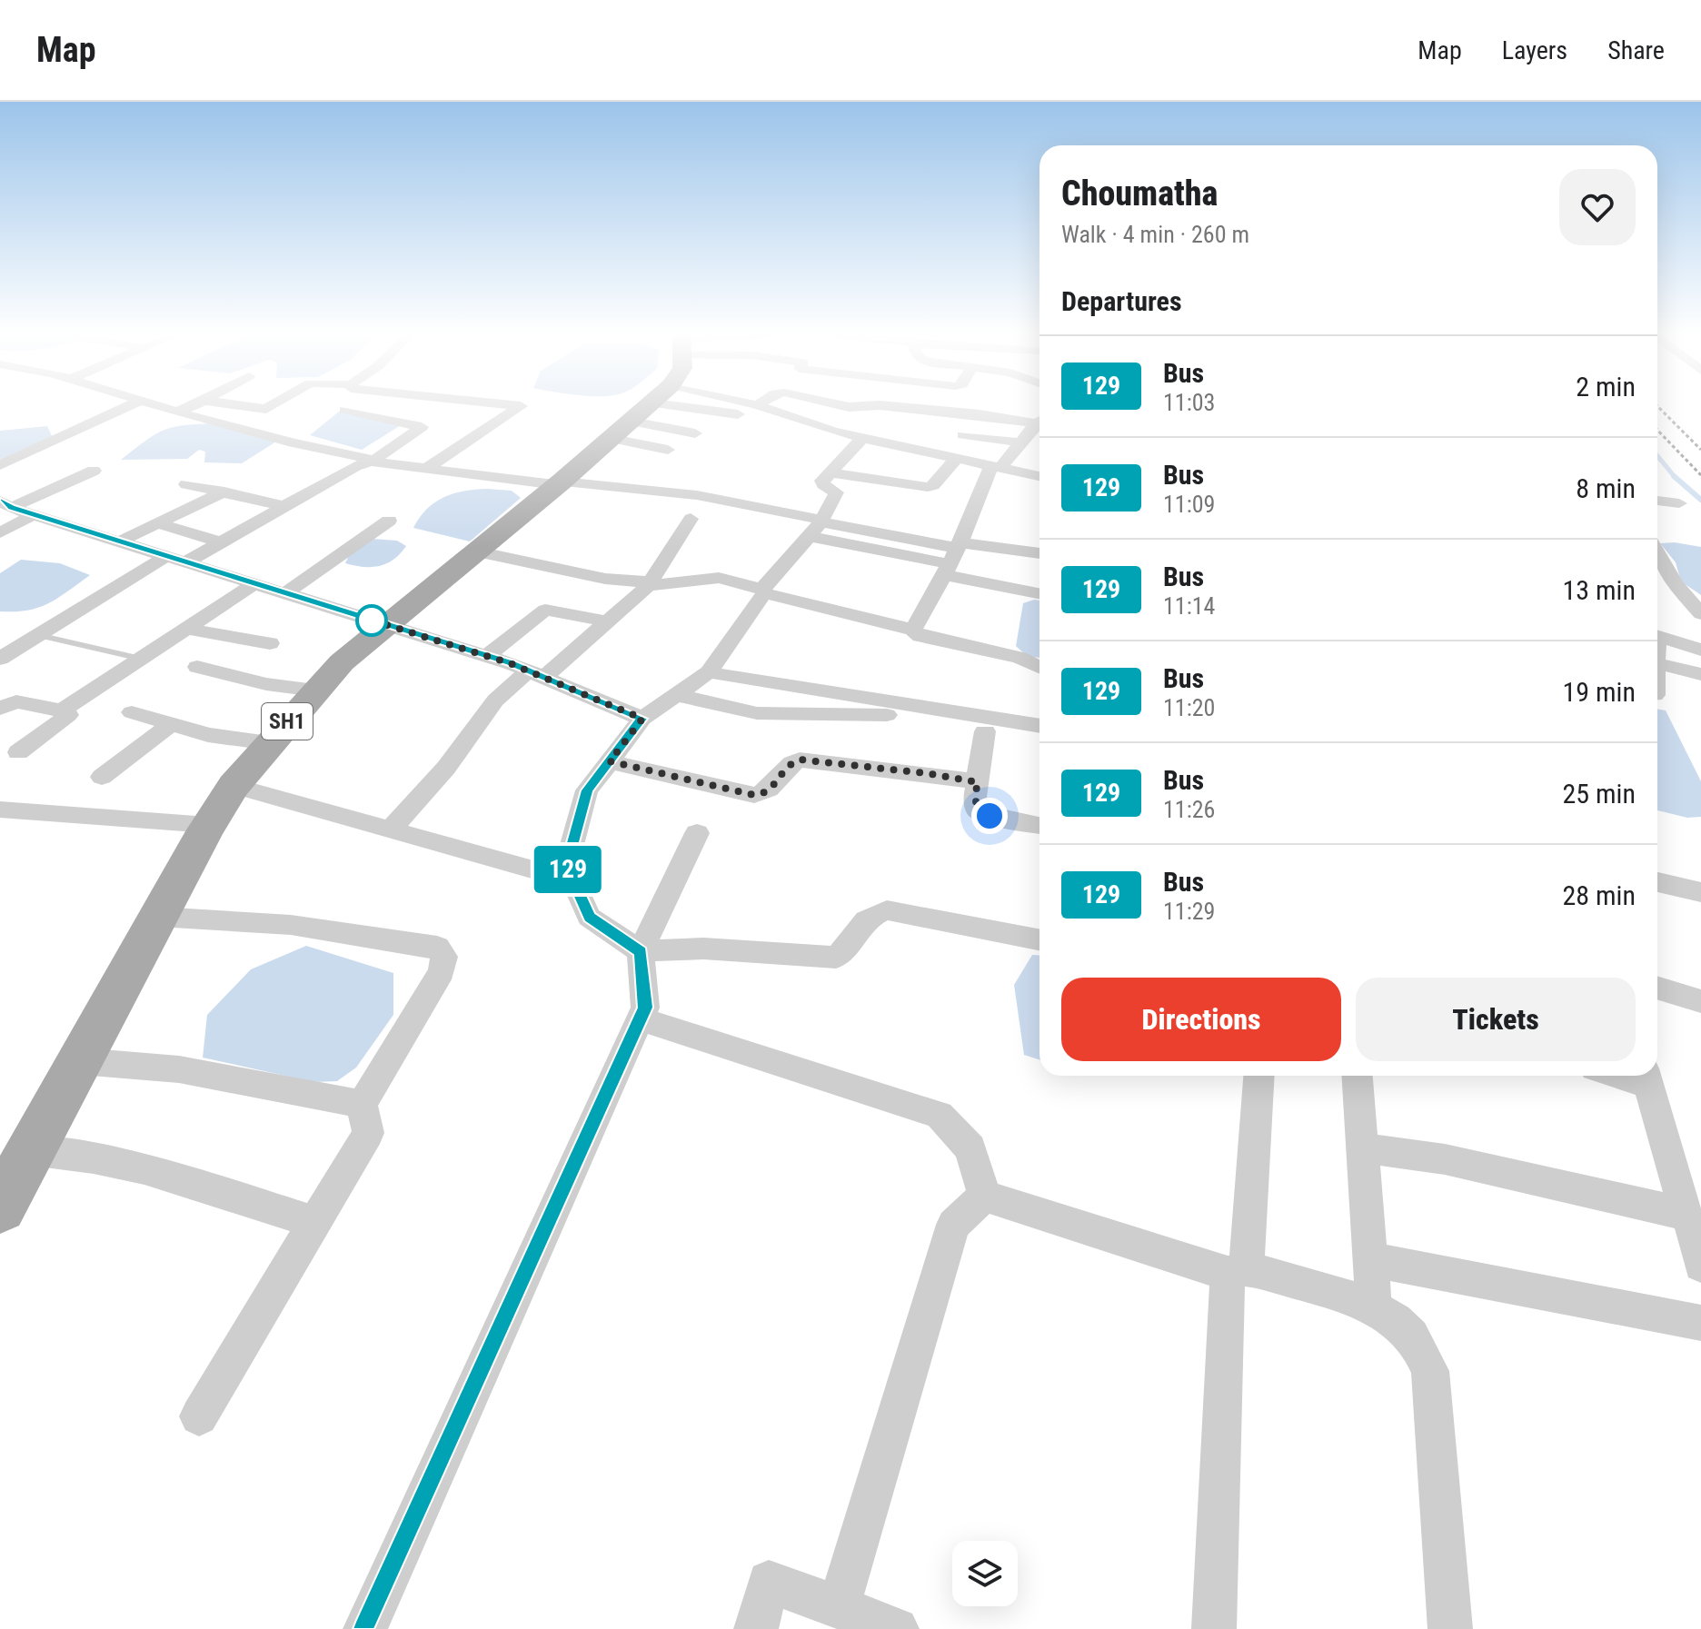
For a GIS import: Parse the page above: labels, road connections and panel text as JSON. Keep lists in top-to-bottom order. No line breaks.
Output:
{"streets":{"main road":["SH1"]},"lines":["bus line 129"],"page":{"header":"Map","nav":["Map","Layers","Share"],"on_map":"129","heading":[["Choumatha","Walk · 4 min · 260 m"],"Departures"],"list":[{"mark":"129","name":"Bus","note":"11:03","value":"2 min"},{"mark":"129","name":"Bus","note":"11:09","value":"8 min"},{"mark":"129","name":"Bus","note":"11:14","value":"13 min"},{"mark":"129","name":"Bus","note":"11:20","value":"19 min"},{"mark":"129","name":"Bus","note":"11:26","value":"25 min"},{"mark":"129","name":"Bus","note":"11:29","value":"28 min"}],"buttons":["Directions","Tickets"]}}
